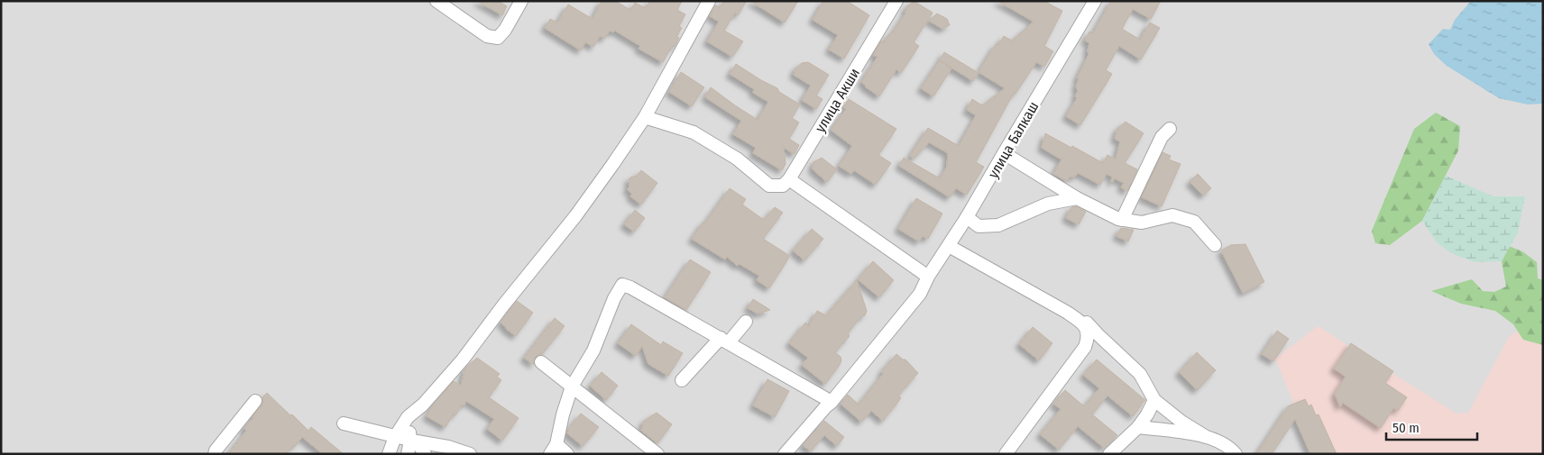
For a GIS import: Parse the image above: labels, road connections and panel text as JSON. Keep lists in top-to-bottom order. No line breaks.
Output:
{"streets":{"street":["улица Акши","улица Балкаш"]},"scale_bar":"50 m"}
